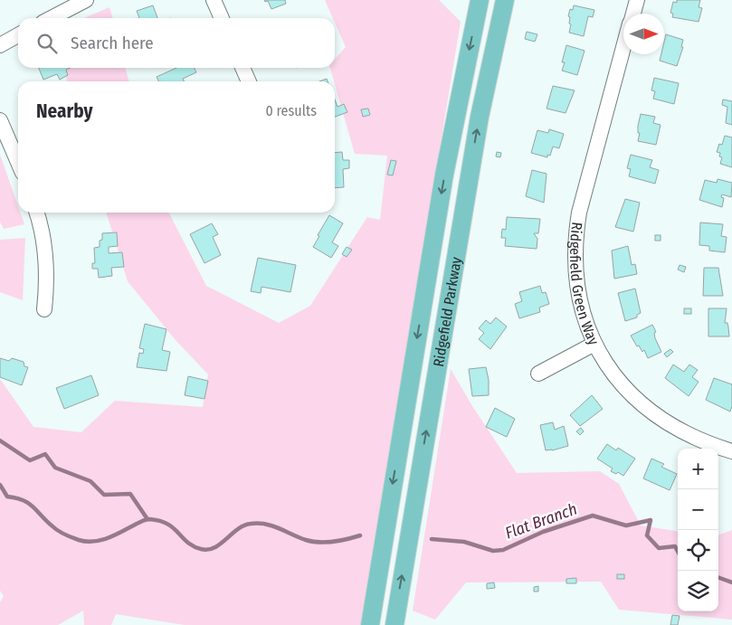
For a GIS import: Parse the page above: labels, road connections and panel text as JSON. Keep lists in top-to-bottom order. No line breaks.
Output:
{"streets":{"main road":["Ridgefield Parkway"],"street":["Ridgefield Green Way"]},"water":["Flat Branch"],"north":"right","page":{"search":"Search here","heading":["Nearby","0 results"],"map_buttons":["+","−"]}}
